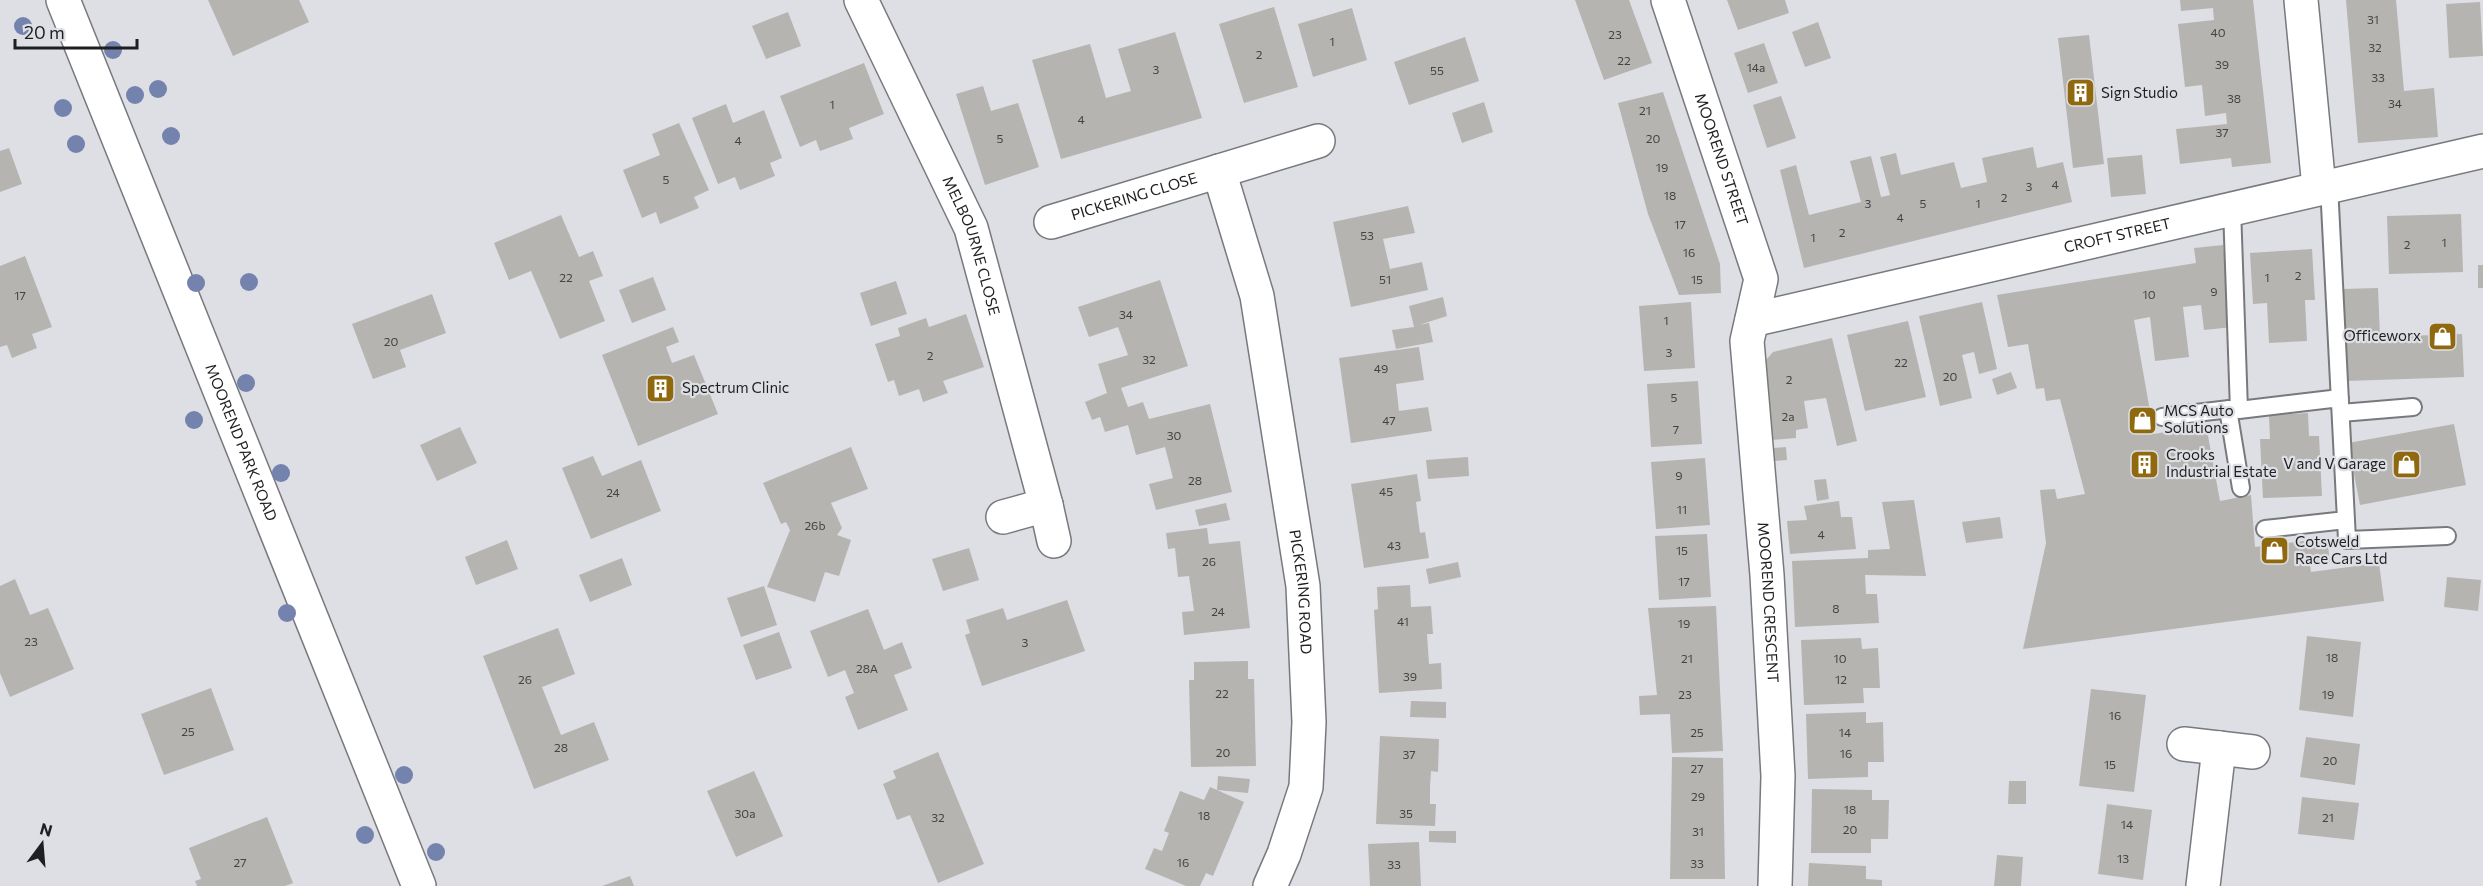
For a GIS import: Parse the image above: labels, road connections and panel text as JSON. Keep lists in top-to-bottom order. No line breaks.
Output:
{"streets":{"street":["MOOREND STREET","PICKERING CLOSE","CROFT STREET","MELBOURNE CLOSE","MOOREND PARK ROAD","PICKERING ROAD","MOOREND CRESCENT"]},"crossings":[["MOOREND STREET","CROFT STREET"],["MOOREND STREET","MOOREND CRESCENT"],["PICKERING CLOSE","PICKERING ROAD"],["CROFT STREET","MOOREND CRESCENT"]],"places":{"building":["Sign Studio","Spectrum Clinic","Crooks Industrial Estate"],"shop":["Officeworx","MCS Auto Solutions","V and V Garage","Cotsweld Race Cars Ltd"]},"house_numbers":["31","40","23","1","32","2","22","39","14a","3","55","33","38","34","1","21","4","37","5","20","4","19","5","4","3","18","2","3","5","1","4","17","2","53","1","1","2","16","2","22","1","51","15","9","10","17","34","1","20","3","2","32","22","49","20","2","5","2a","47","7","30","9","28","45","24","11","26b","4","43","15","26","17","8","24","41","19","23","3","18","21","10","28A","39","26","12","22","23","19","16","25","25","14","28","20","16","37","20","15","27","29","18","30a","35","18","32","21","14","20","31","13","27","16","33","33"],"scale_bar":"20 m","north":"top"}
